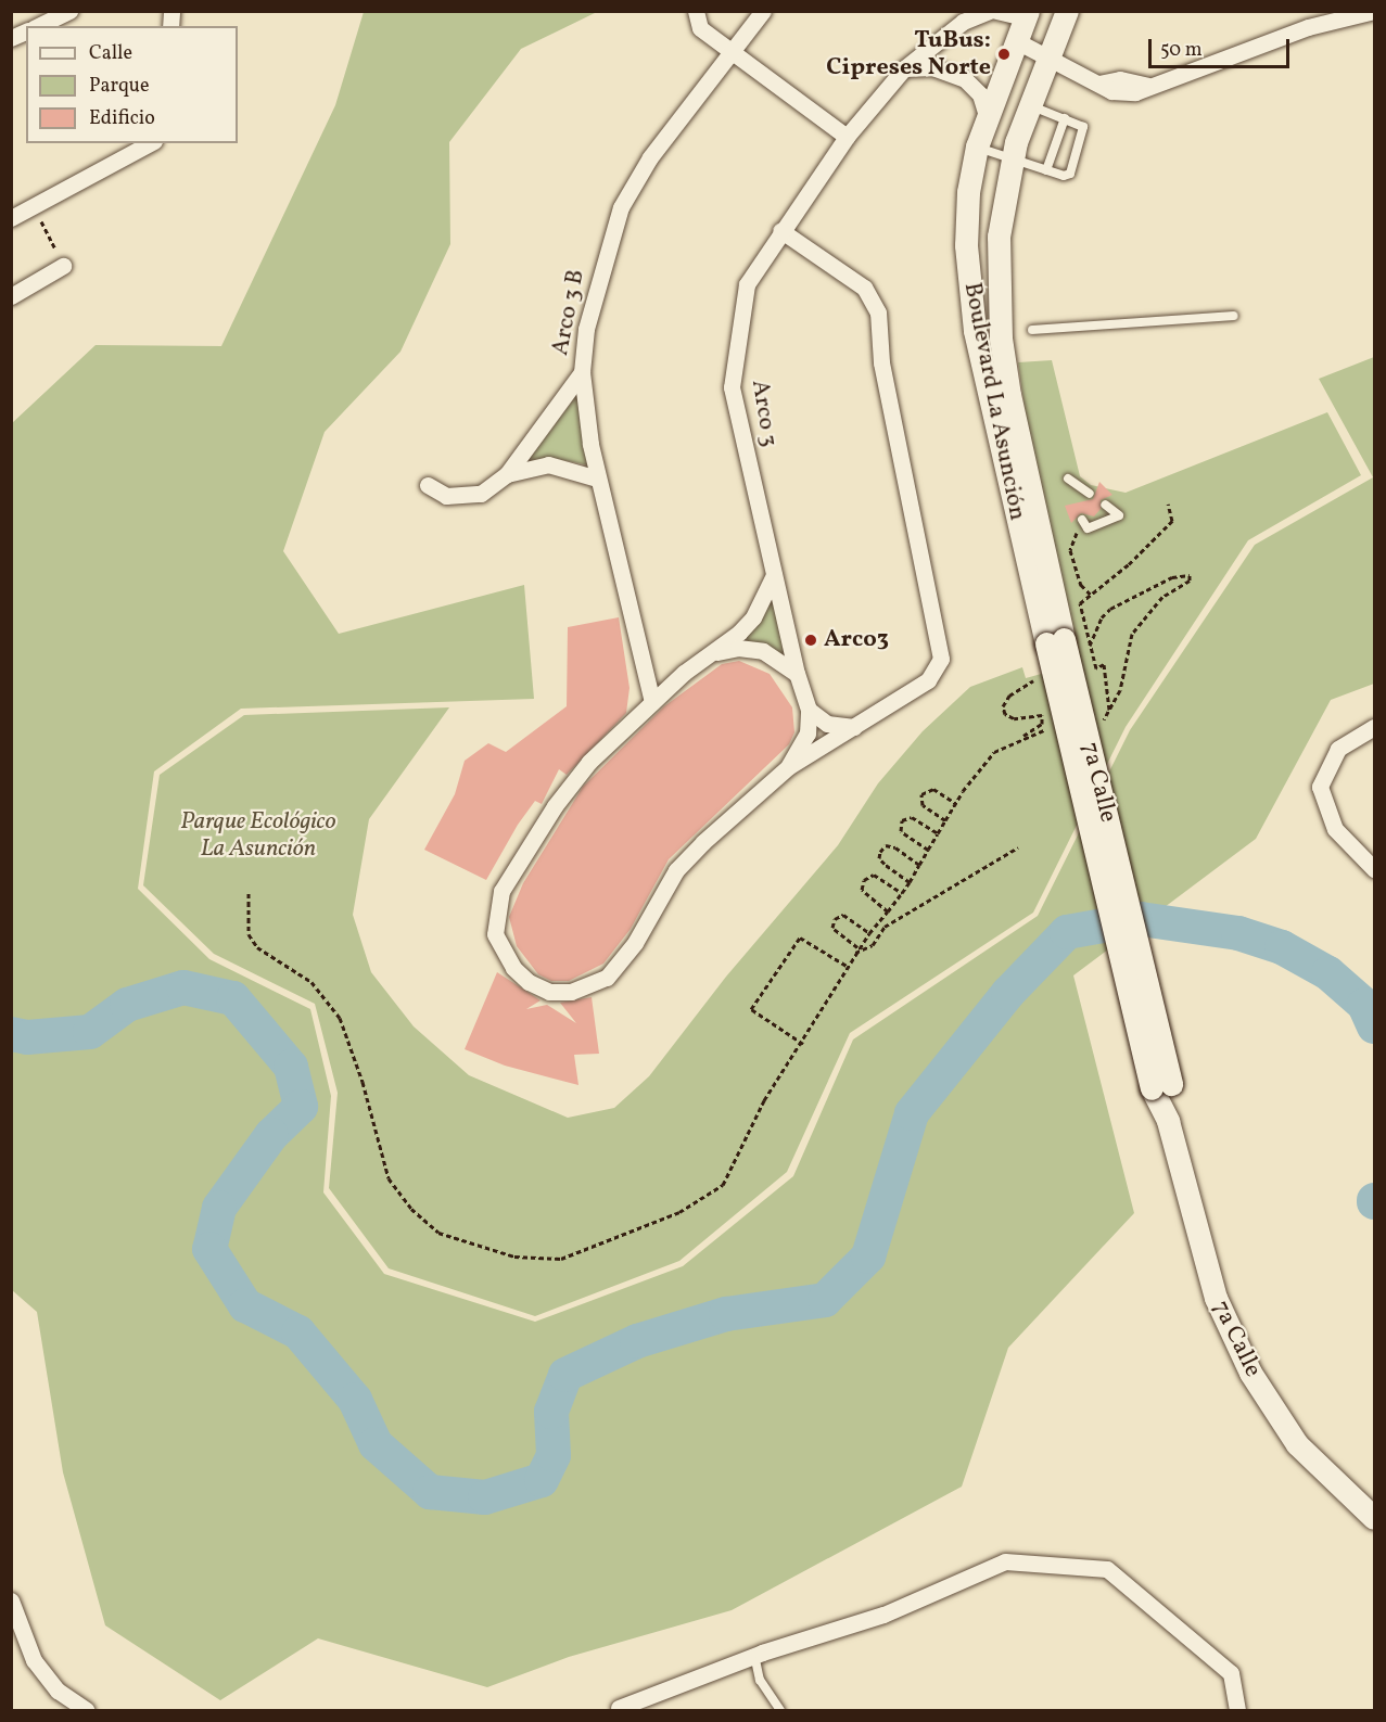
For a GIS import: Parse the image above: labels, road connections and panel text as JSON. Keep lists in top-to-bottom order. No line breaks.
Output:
{"streets":{"main road":["Boulevard La Asunción","7a Calle"],"street":["Arco 3 B","Arco 3"]},"crossings":[["Boulevard La Asunción","7a Calle"]],"parks":["Parque Ecológico La Asunción"],"places":["TuBus: Cipreses Norte","Arco3"],"legend":["Calle","Parque","Edificio"],"scale_bar":"50 m"}
